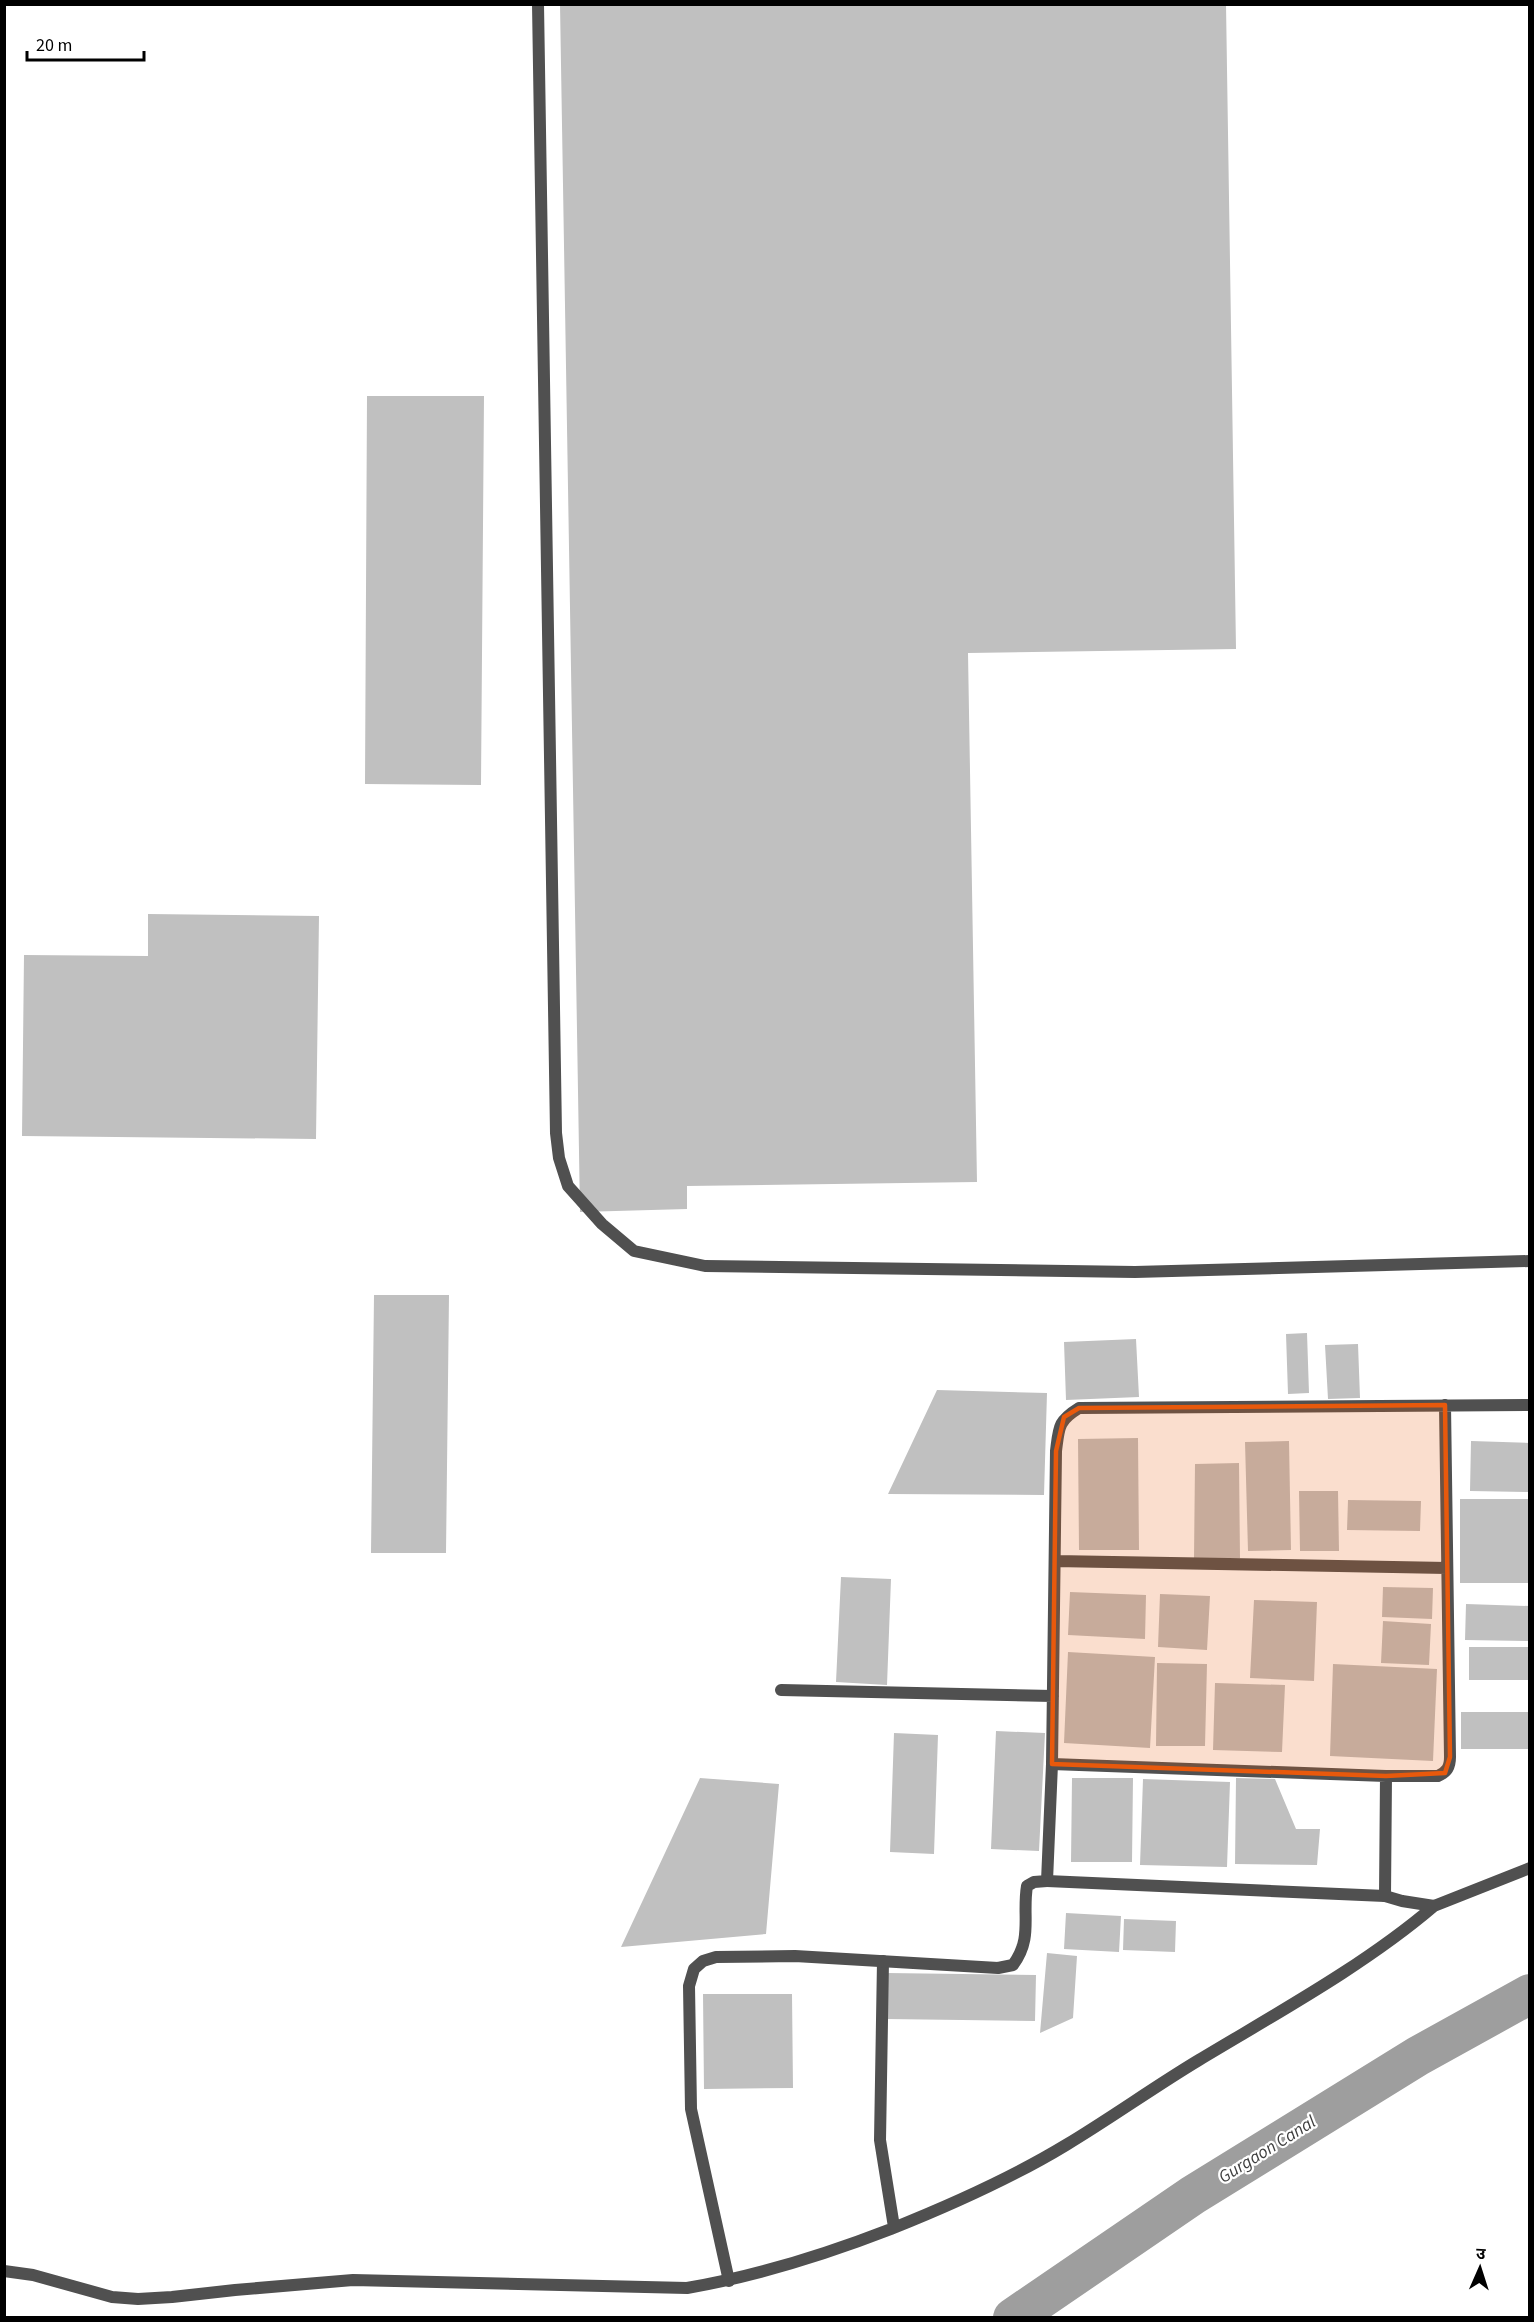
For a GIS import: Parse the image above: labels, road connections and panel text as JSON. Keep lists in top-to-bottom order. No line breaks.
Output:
{"water":["Gurgaon Canal"],"scale_bar":"20 m","north":"top"}
